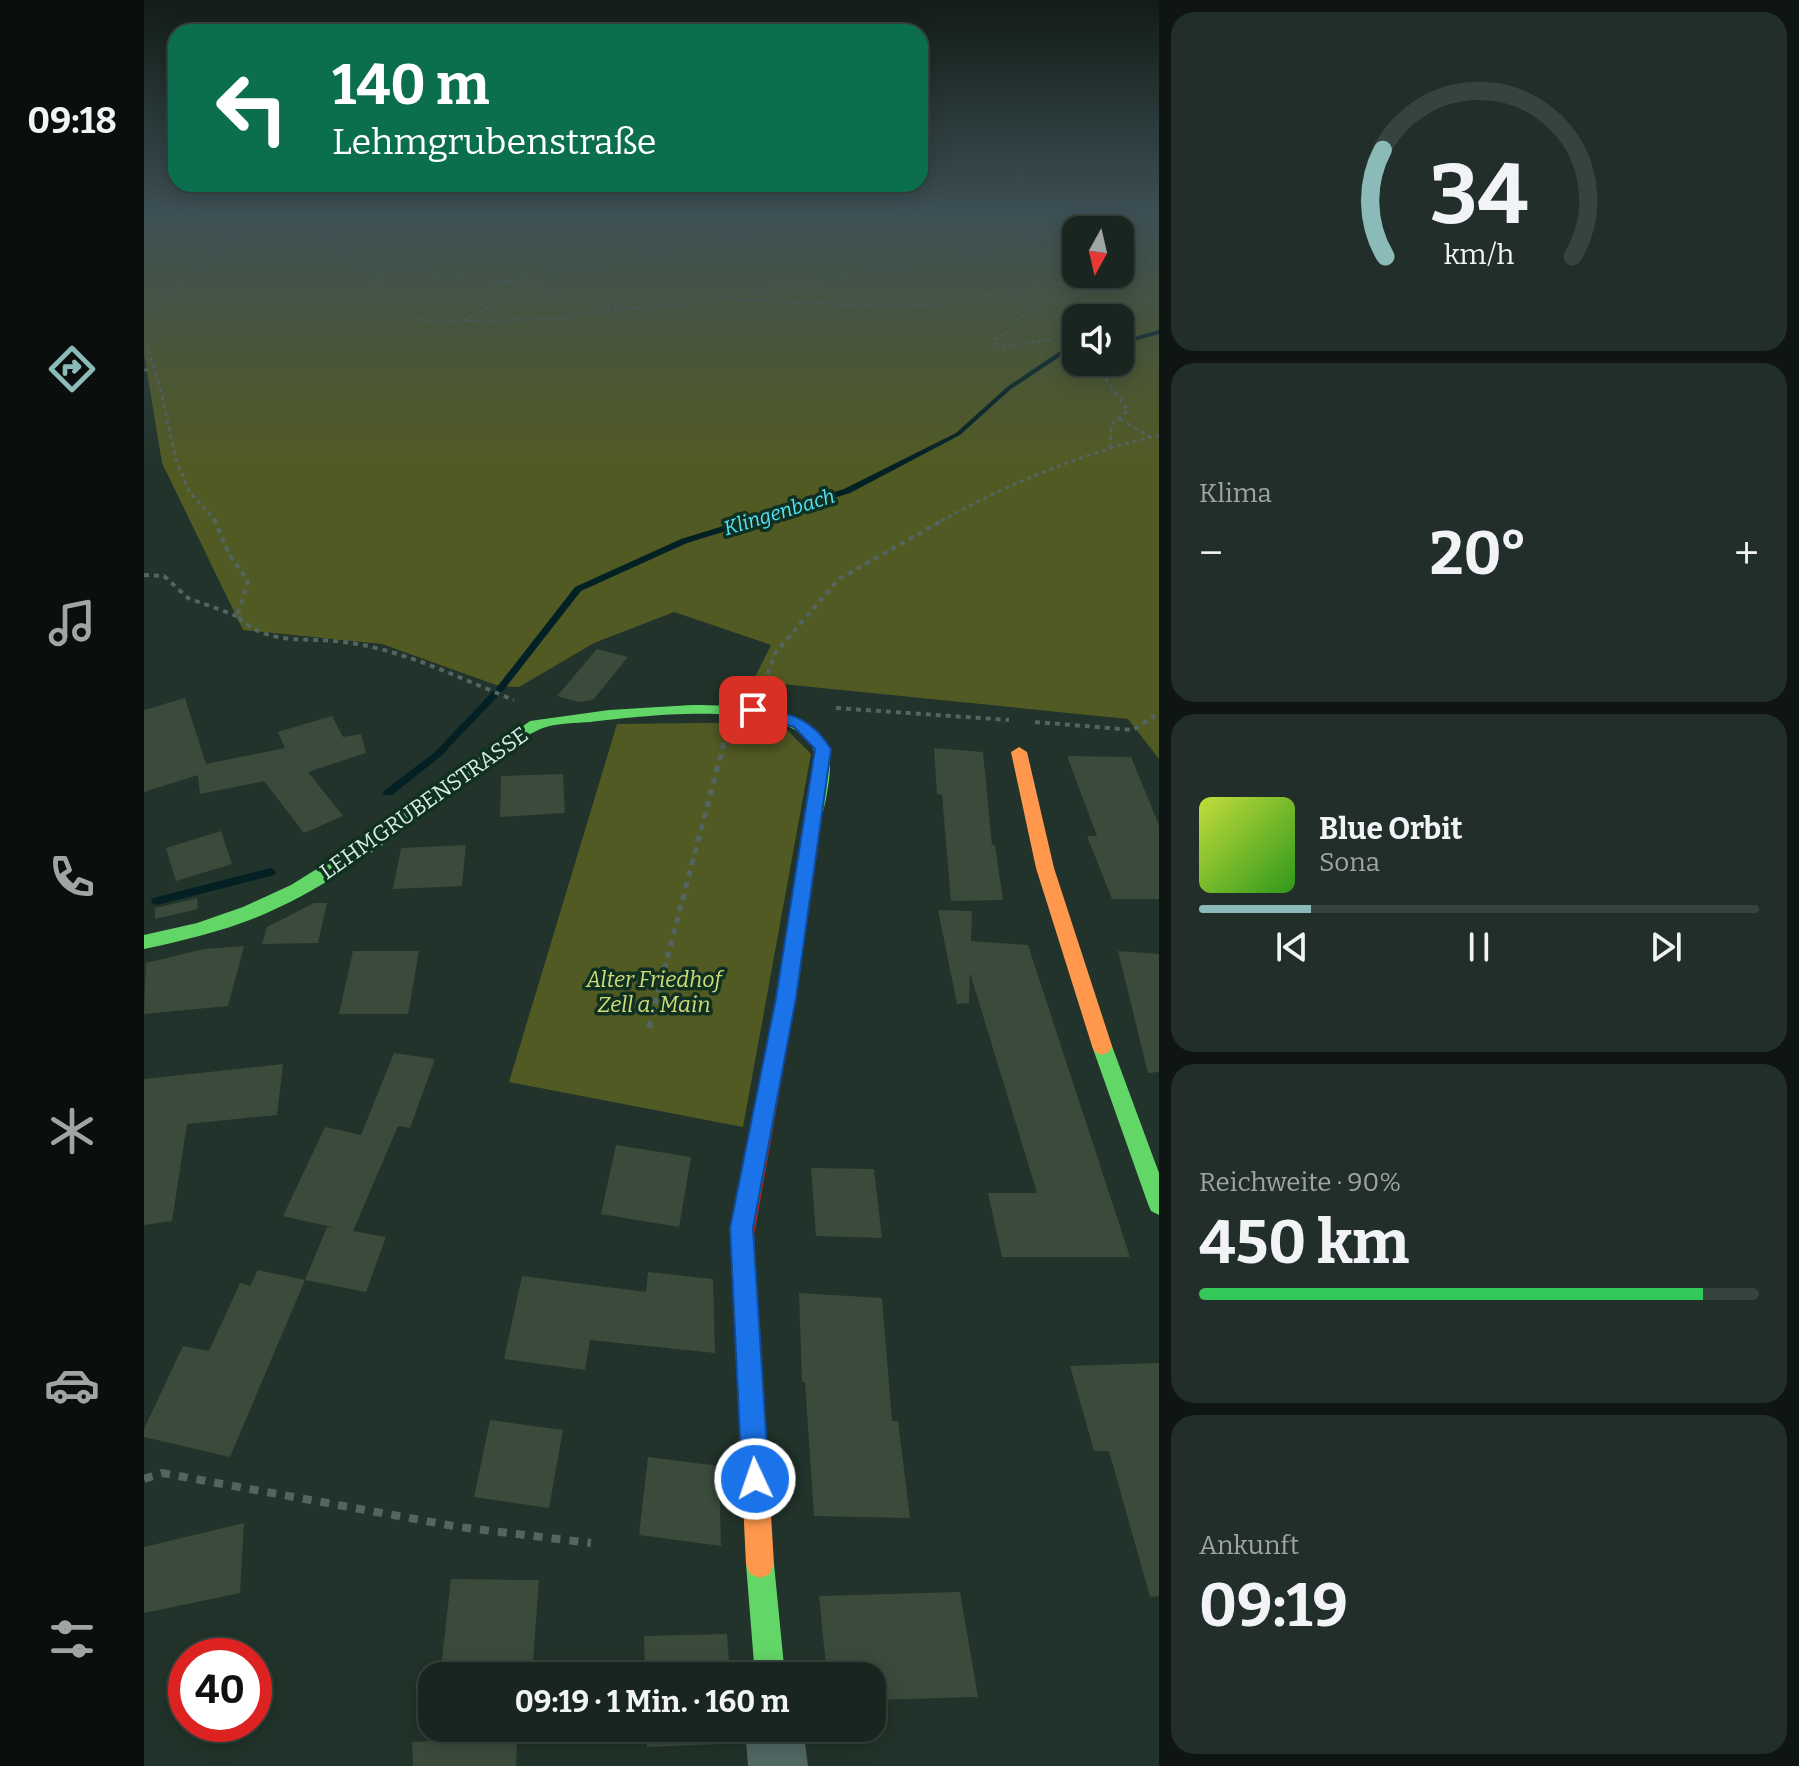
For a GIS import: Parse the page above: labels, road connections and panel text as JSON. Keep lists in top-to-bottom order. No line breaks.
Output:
{"streets":{"street":["LEHMGRUBENSTRASSE"]},"water":["Klingenbach"],"parks":["Alter Friedhof Zell a. Main"],"north":"bottom","page":{"tabs":"09:18","turn":["140 m","Lehmgrubenstraße"],"tile":["Klima",["Reichweite · 90%","450 km"],["Ankunft","09:19"]],"heat":["−","20°","+"],"song":["Blue Orbit","Sona"],"limit":"40","trip":"09:19 · 1 Min. · 160 m","gauge":["34","km/h"]}}
